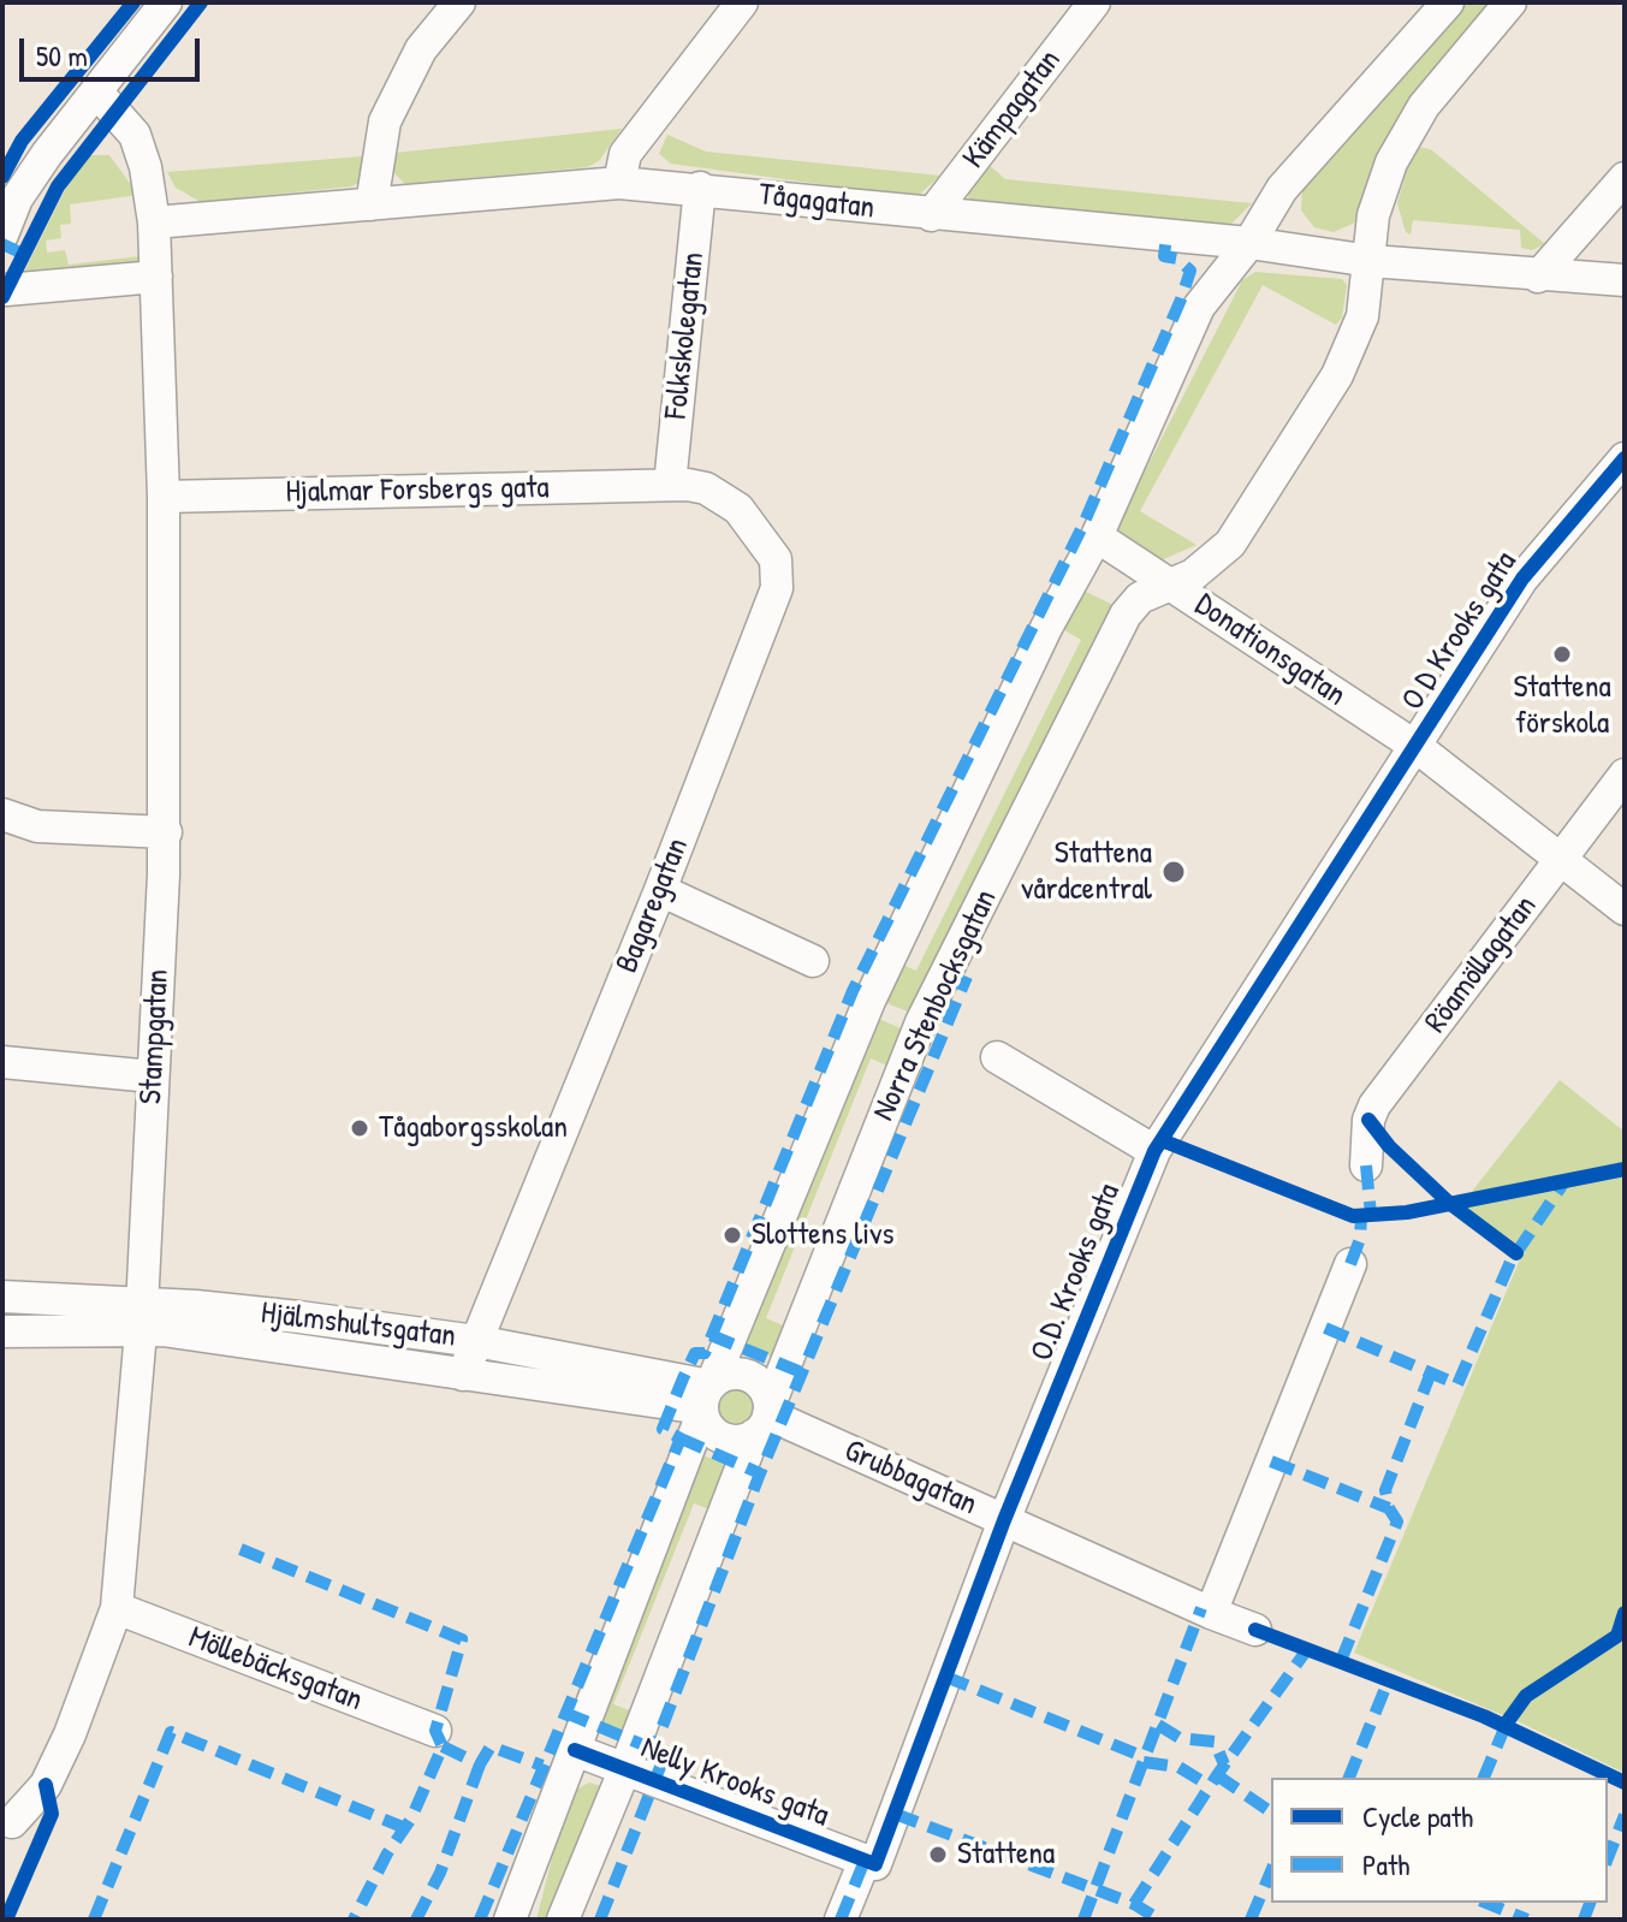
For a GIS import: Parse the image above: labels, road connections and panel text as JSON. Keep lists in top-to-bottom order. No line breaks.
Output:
{"streets":{"street":["Kämpagatan","Tågagatan","Folkskolegatan","Hjalmar Forsbergs gata","O D Krooks gata","Donationsgatan","Bagaregatan","Röamöllagatan","Norra Stenbocksgatan","Stampgatan","O.D. Krooks gata","Hjälmshultsgatan","Grubbagatan","Möllebäcksgatan","Nelly Krooks gata"]},"crossings":[["Kämpagatan","Tågagatan"],["Tågagatan","Folkskolegatan"],["Tågagatan","Norra Stenbocksgatan"],["Tågagatan","Stampgatan"],["Folkskolegatan","Hjalmar Forsbergs gata"],["Folkskolegatan","Bagaregatan"],["Hjalmar Forsbergs gata","Bagaregatan"],["Hjalmar Forsbergs gata","Stampgatan"],["O D Krooks gata","Donationsgatan"],["O D Krooks gata","O.D. Krooks gata"],["Donationsgatan","Röamöllagatan"],["Donationsgatan","Norra Stenbocksgatan"],["Donationsgatan","O.D. Krooks gata"],["Bagaregatan","Hjälmshultsgatan"],["Norra Stenbocksgatan","Hjälmshultsgatan"],["Norra Stenbocksgatan","Grubbagatan"],["Norra Stenbocksgatan","Nelly Krooks gata"],["Stampgatan","Hjälmshultsgatan"],["Stampgatan","Möllebäcksgatan"],["O.D. Krooks gata","Grubbagatan"],["O.D. Krooks gata","Nelly Krooks gata"],["Hjälmshultsgatan","Grubbagatan"]],"places":["Stattena förskola","Stattena vårdcentral","Tågaborgsskolan","Slottens livs","Stattena"],"legend":["Cycle path","Path"],"scale_bar":"50 m"}
